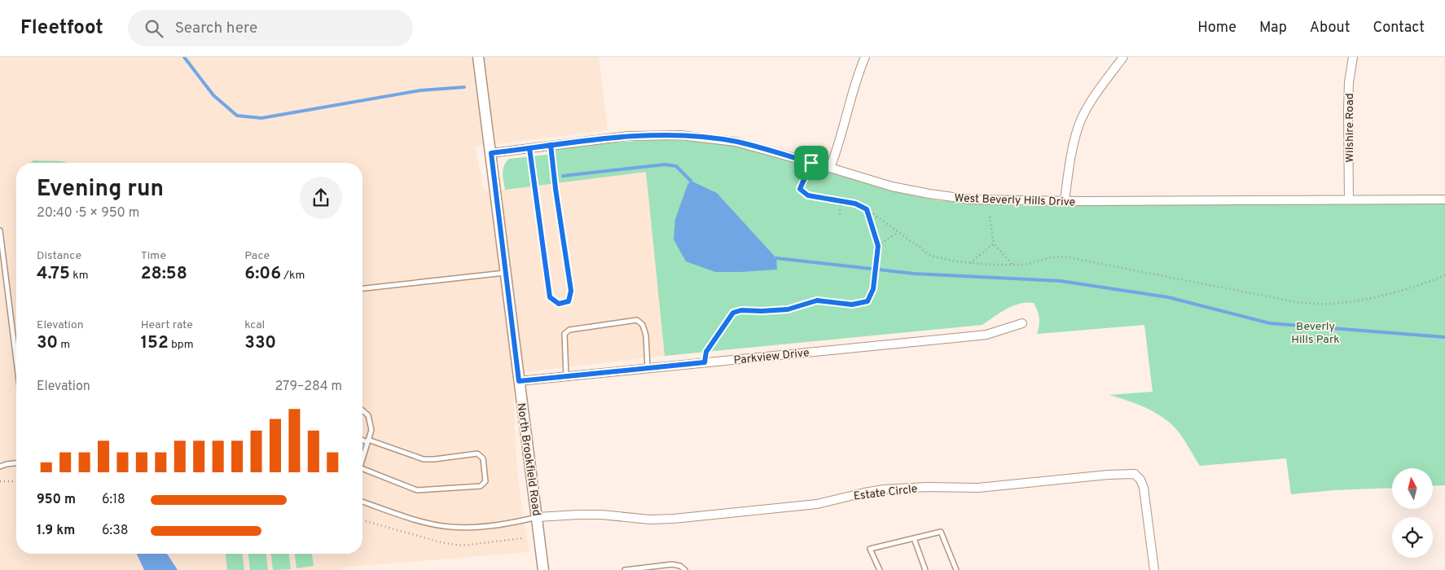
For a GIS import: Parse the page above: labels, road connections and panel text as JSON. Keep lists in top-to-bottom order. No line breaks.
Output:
{"streets":{"street":["Wilshire Road","West Beverly Hills Drive","Parkview Drive","North Brookfield Road","Estate Circle"]},"crossings":[["Wilshire Road","West Beverly Hills Drive"],["West Beverly Hills Drive","North Brookfield Road"],["Parkview Drive","North Brookfield Road"],["North Brookfield Road","Estate Circle"]],"parks":["Beverly Hills Park"],"north":"top","page":{"header":"Fleetfoot","search":"Search here","nav":["Home","Map","About","Contact"],"heading":["Evening run","20:40 · 5 × 950 m"],"stats":[["Distance","4.75 km"],["Time","28:58"],["Pace","6:06 /km"],["Elevation","30 m"],["Heart rate","152 bpm"],["kcal","330"]],"chart":["Elevation","279–284 m"],"list":[{"name":"950 m","note":"6:18"},{"name":"1.9 km","note":"6:38"}]}}
